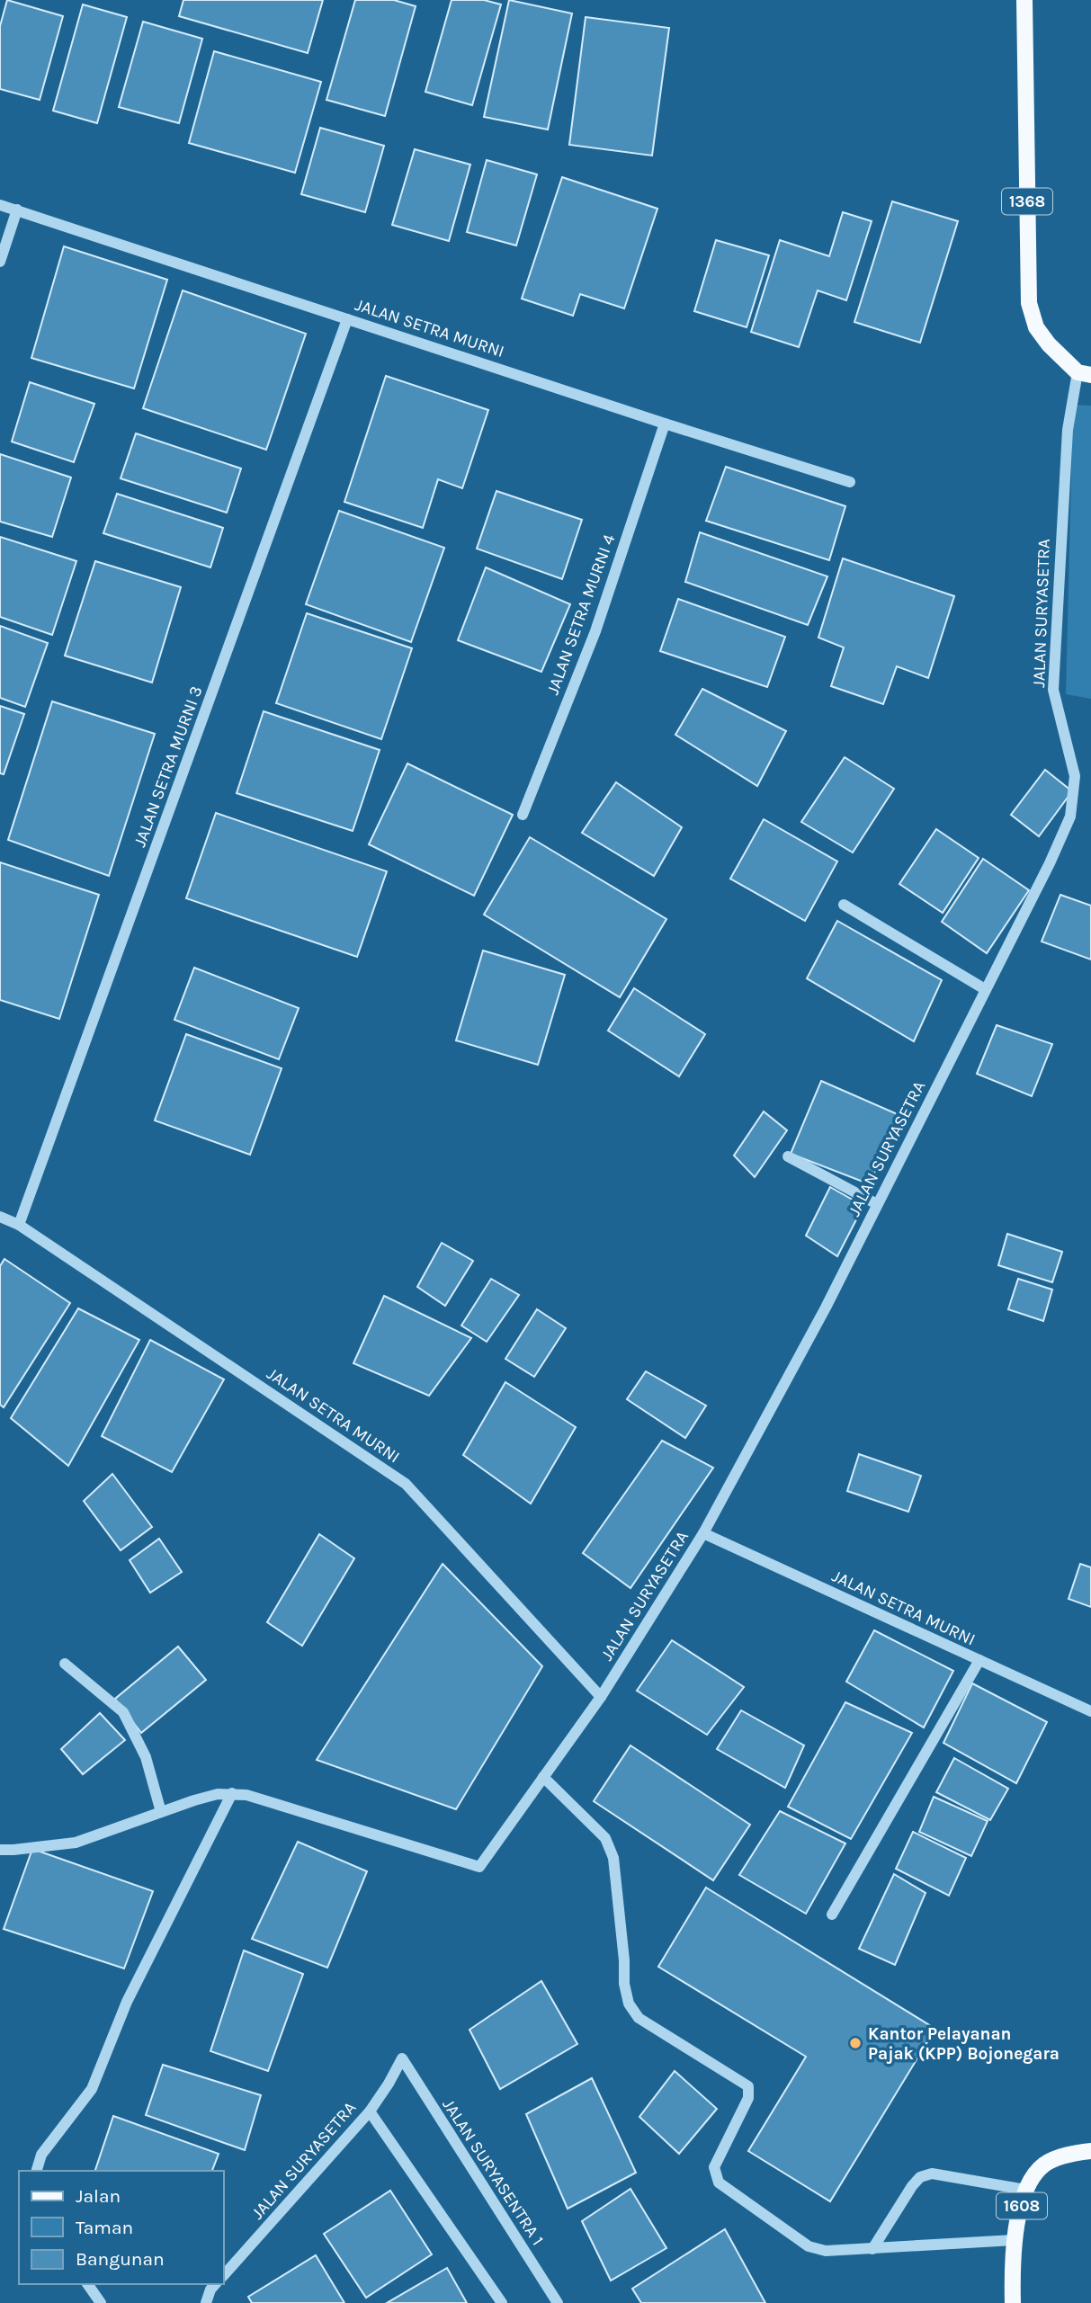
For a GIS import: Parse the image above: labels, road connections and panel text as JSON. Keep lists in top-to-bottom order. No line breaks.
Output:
{"streets":{"main road":["1368","1608"],"street":["JALAN SETRA MURNI","JALAN SURYASETRA","JALAN SETRA MURNI 4","JALAN SETRA MURNI 3","JALAN SURYASENTRA 1"]},"crossings":[["1368","JALAN SURYASETRA"],["JALAN SETRA MURNI","JALAN SURYASETRA"],["JALAN SETRA MURNI","JALAN SETRA MURNI 4"],["JALAN SETRA MURNI","JALAN SETRA MURNI 3"],["JALAN SURYASETRA","JALAN SURYASENTRA 1"]],"places":["Kantor Pelayanan Pajak (KPP) Bojonegara"],"legend":["Jalan","Taman","Bangunan"]}
